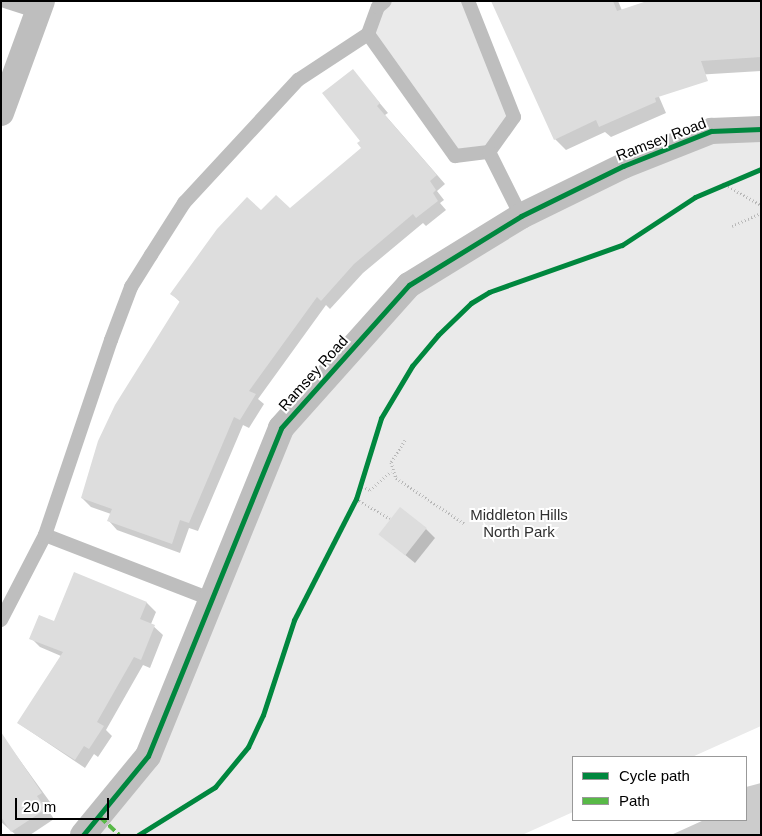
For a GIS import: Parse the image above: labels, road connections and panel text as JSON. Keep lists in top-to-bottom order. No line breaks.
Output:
{"streets":{"street":["Ramsey Road"]},"parks":["Middleton Hills North Park"],"legend":["Cycle path","Path"],"scale_bar":"20 m"}
